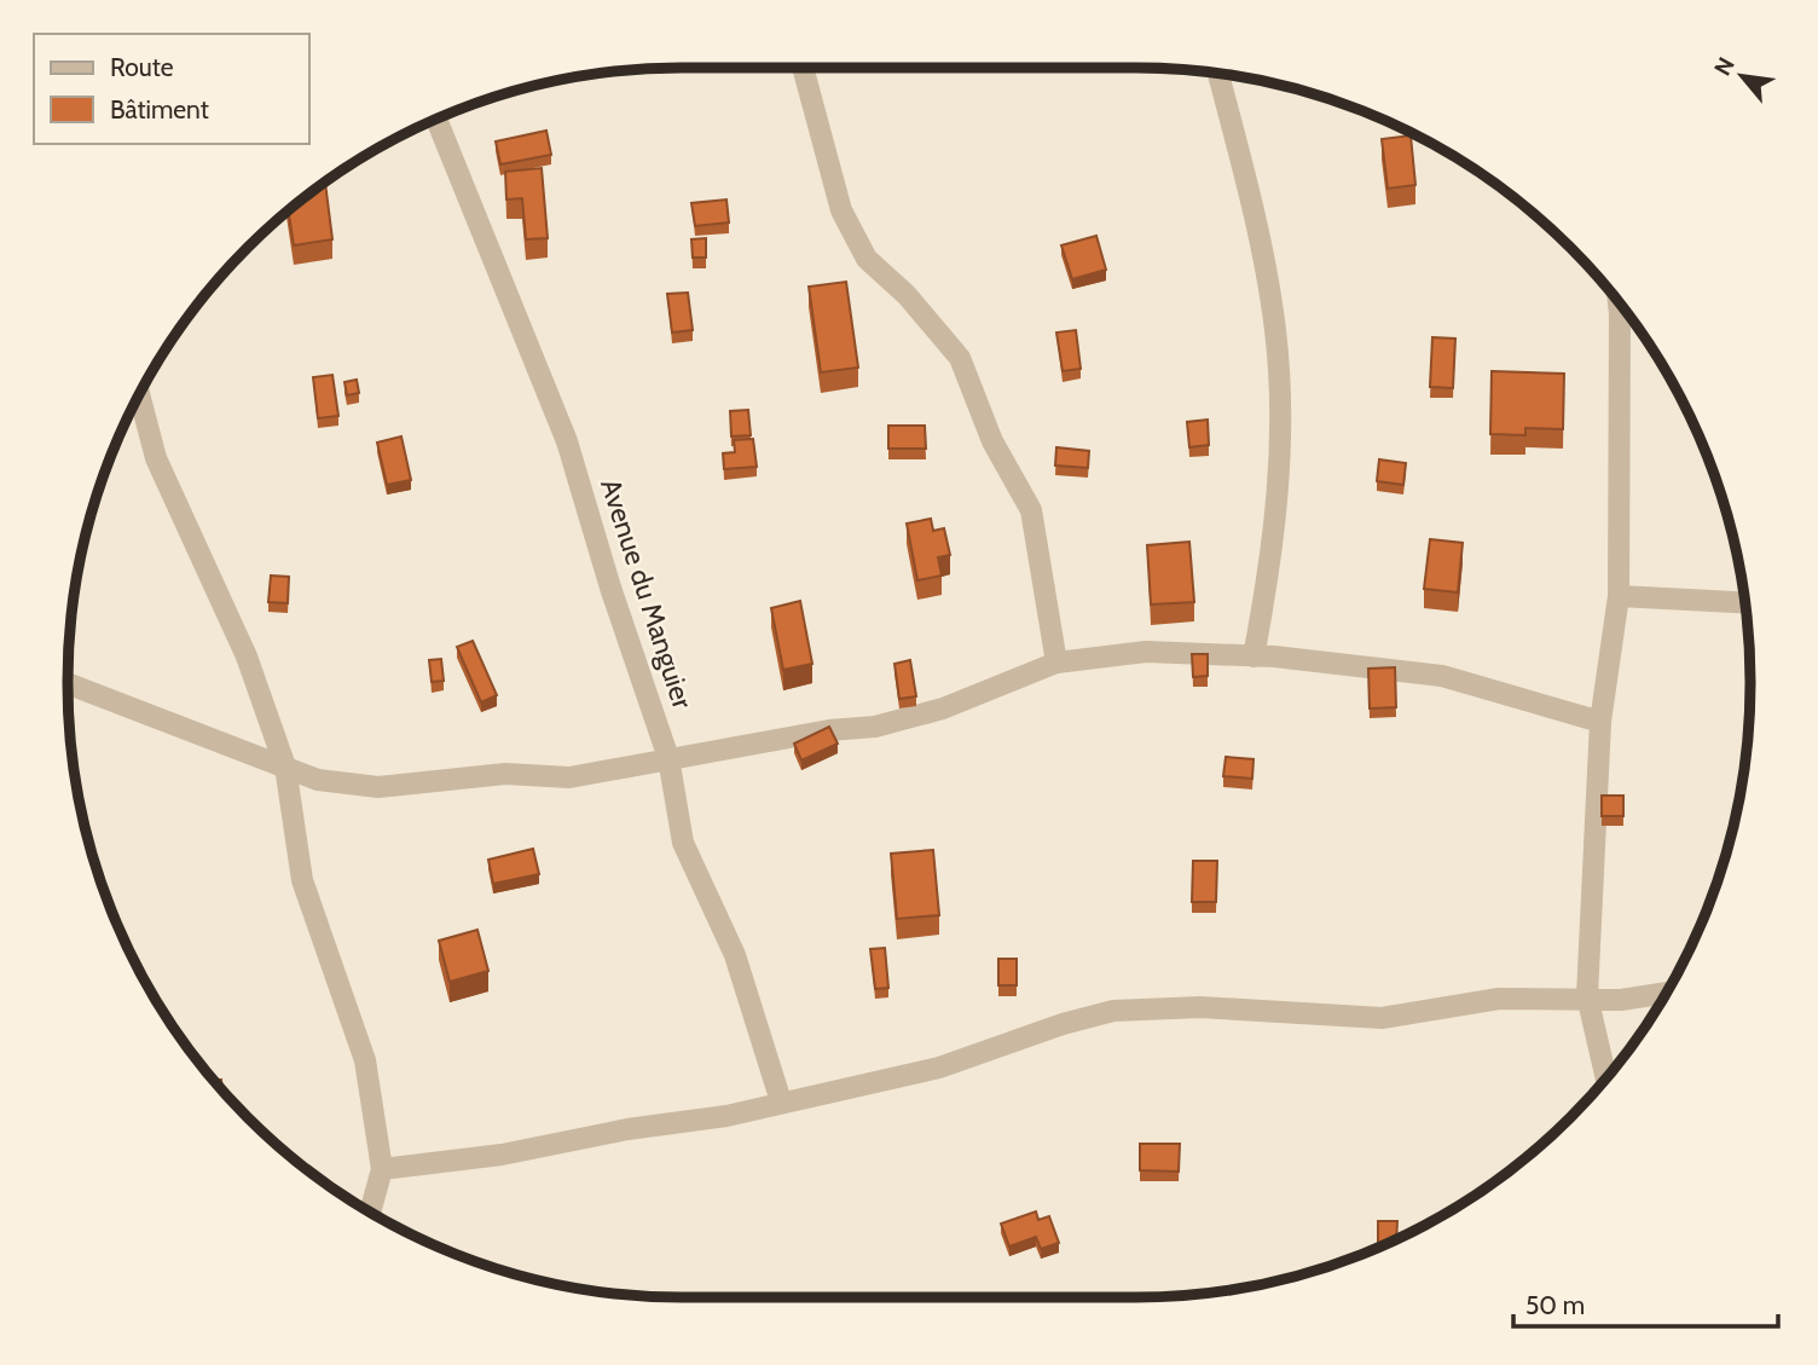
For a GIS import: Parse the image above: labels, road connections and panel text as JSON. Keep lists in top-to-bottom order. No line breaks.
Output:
{"streets":{"street":["Avenue du Manguier"]},"legend":["Route","Bâtiment"],"scale_bar":"50 m","north":"top left"}
